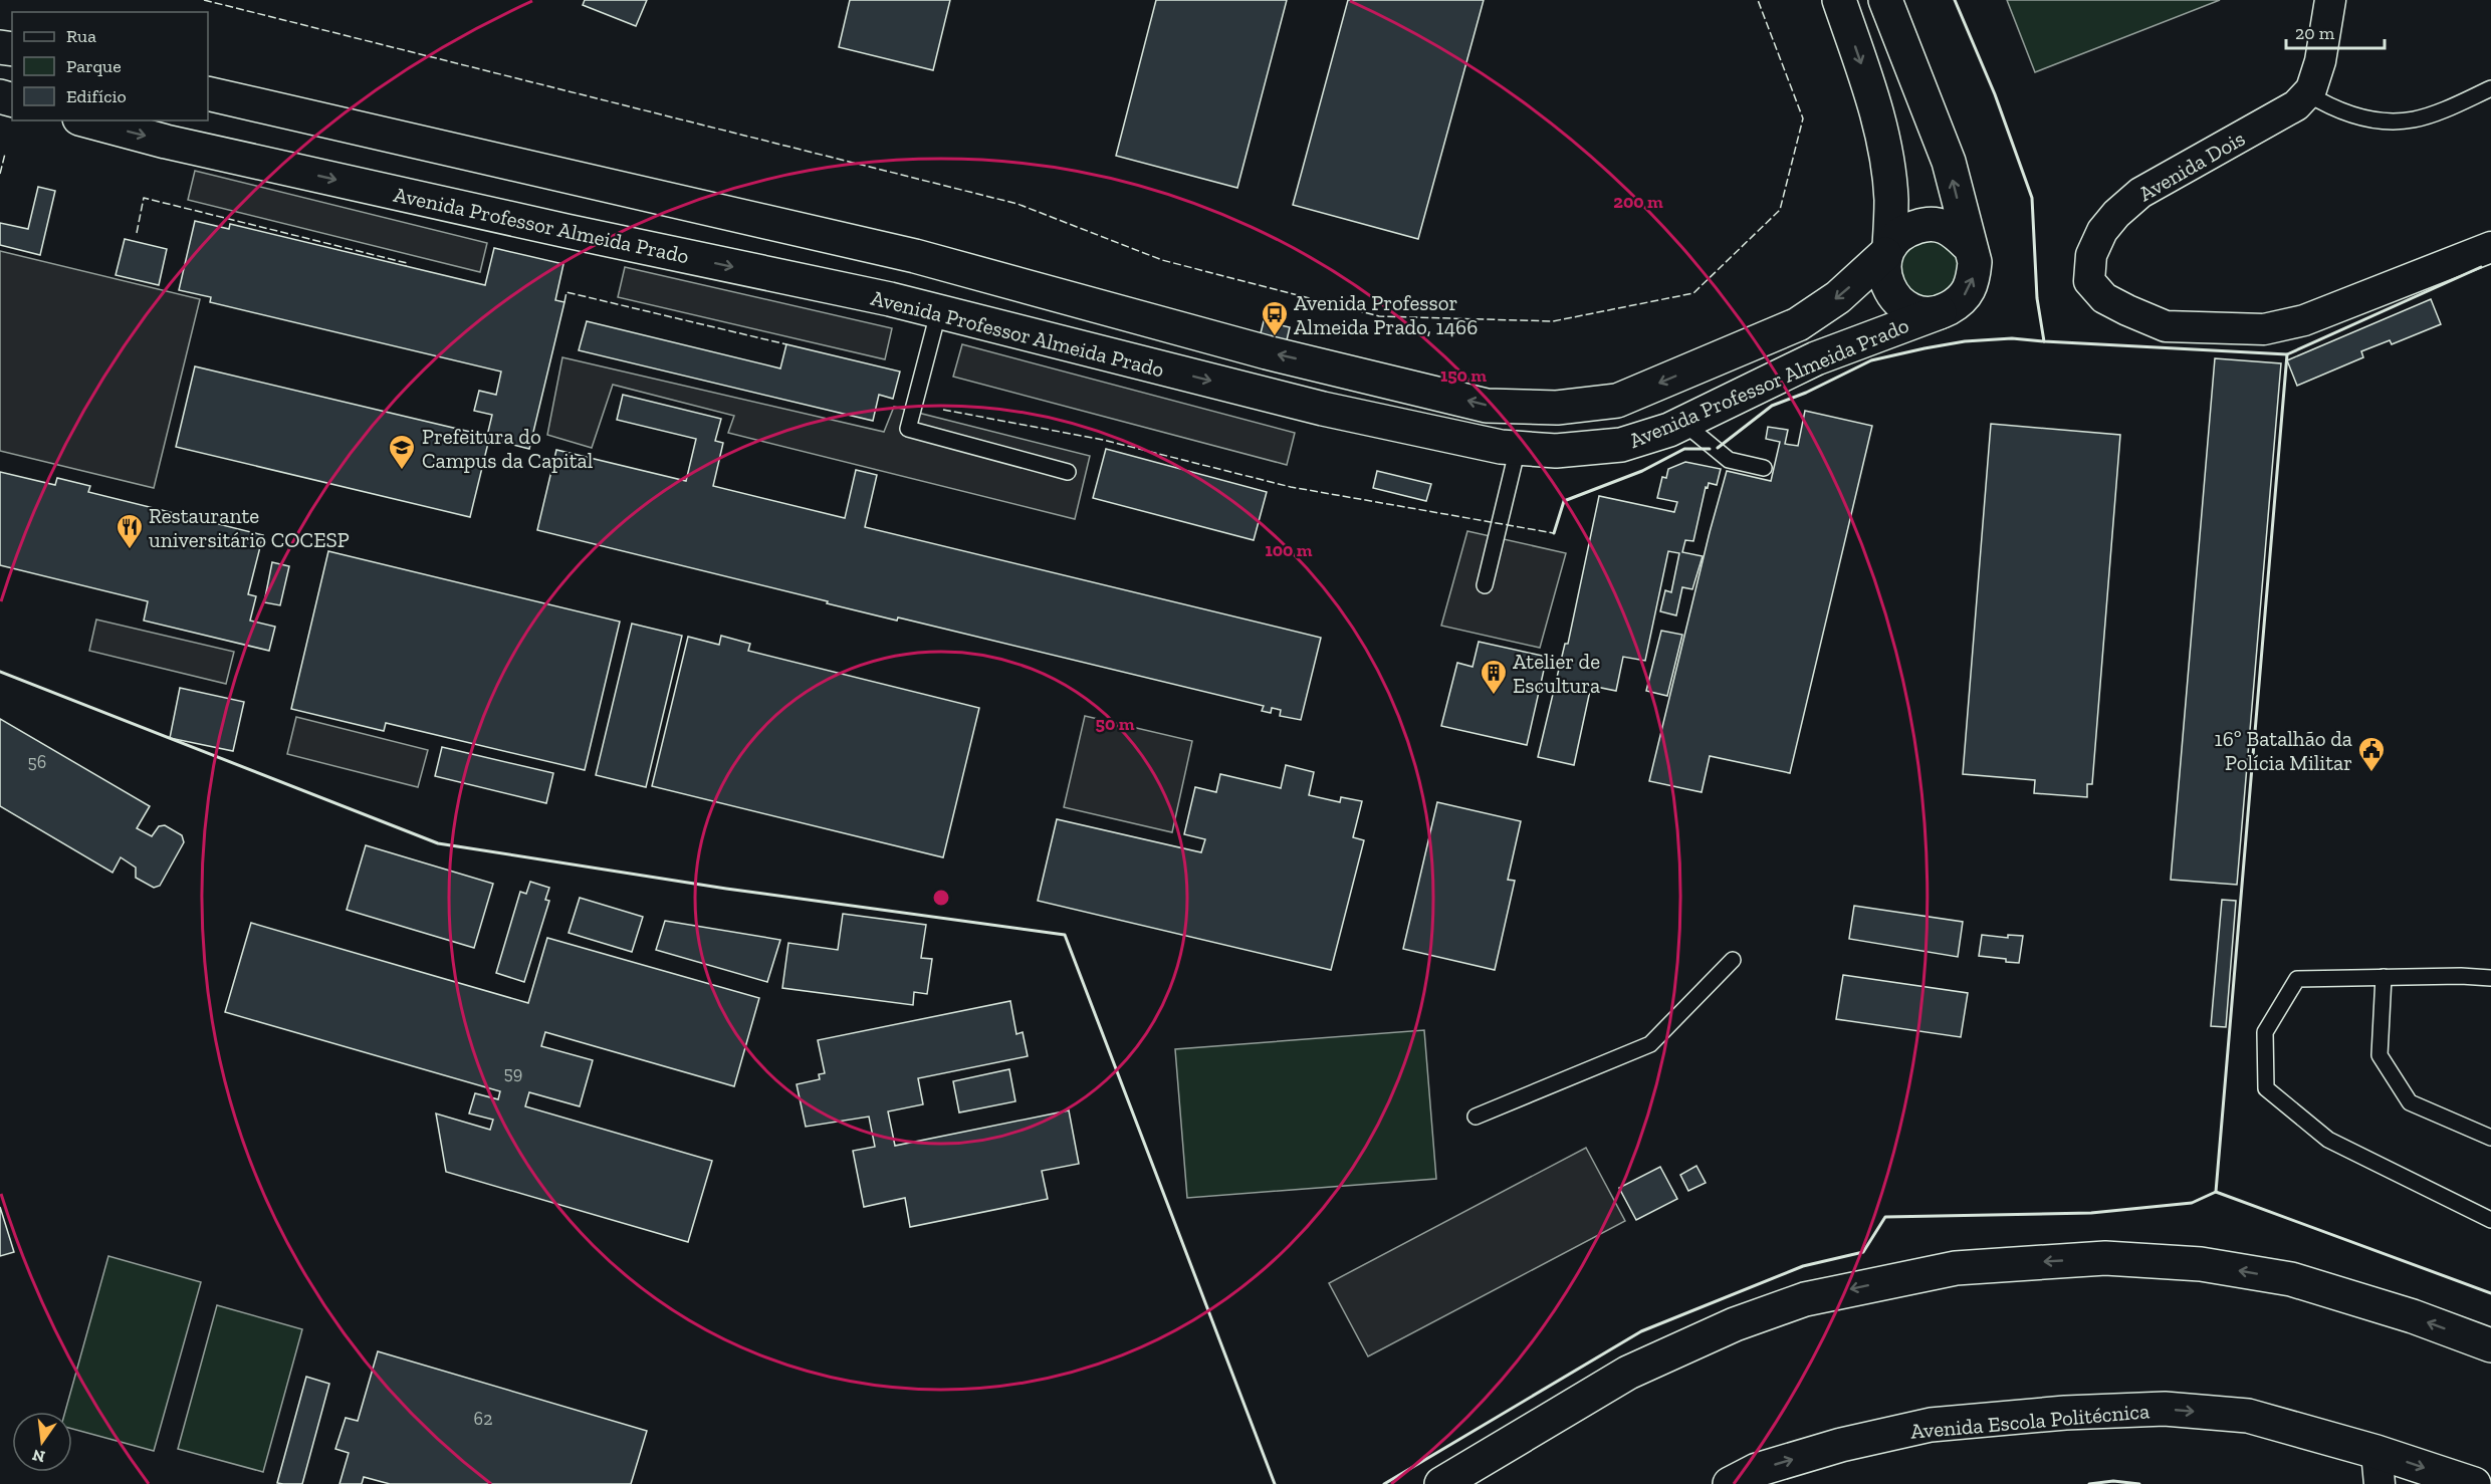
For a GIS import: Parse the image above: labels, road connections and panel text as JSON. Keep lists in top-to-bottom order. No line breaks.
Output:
{"streets":{"main road":["Avenida Professor Almeida Prado","Avenida Escola Politécnica"],"street":["Avenida Dois"]},"places":{"bus stop":["Avenida Professor Almeida Prado, 1466"],"school or university":["Prefeitura do Campus da Capital"],"restaurant":["Restaurante universitário COCESP"],"building":["Atelier de Escultura"],"public building":["16º Batalhão da Polícia Militar"]},"house_numbers":["56","59","62"],"legend":["Rua","Parque","Edifício"],"scale_bar":"20 m","north":"bottom","rings":["200 m","150 m","100 m","50 m"]}
